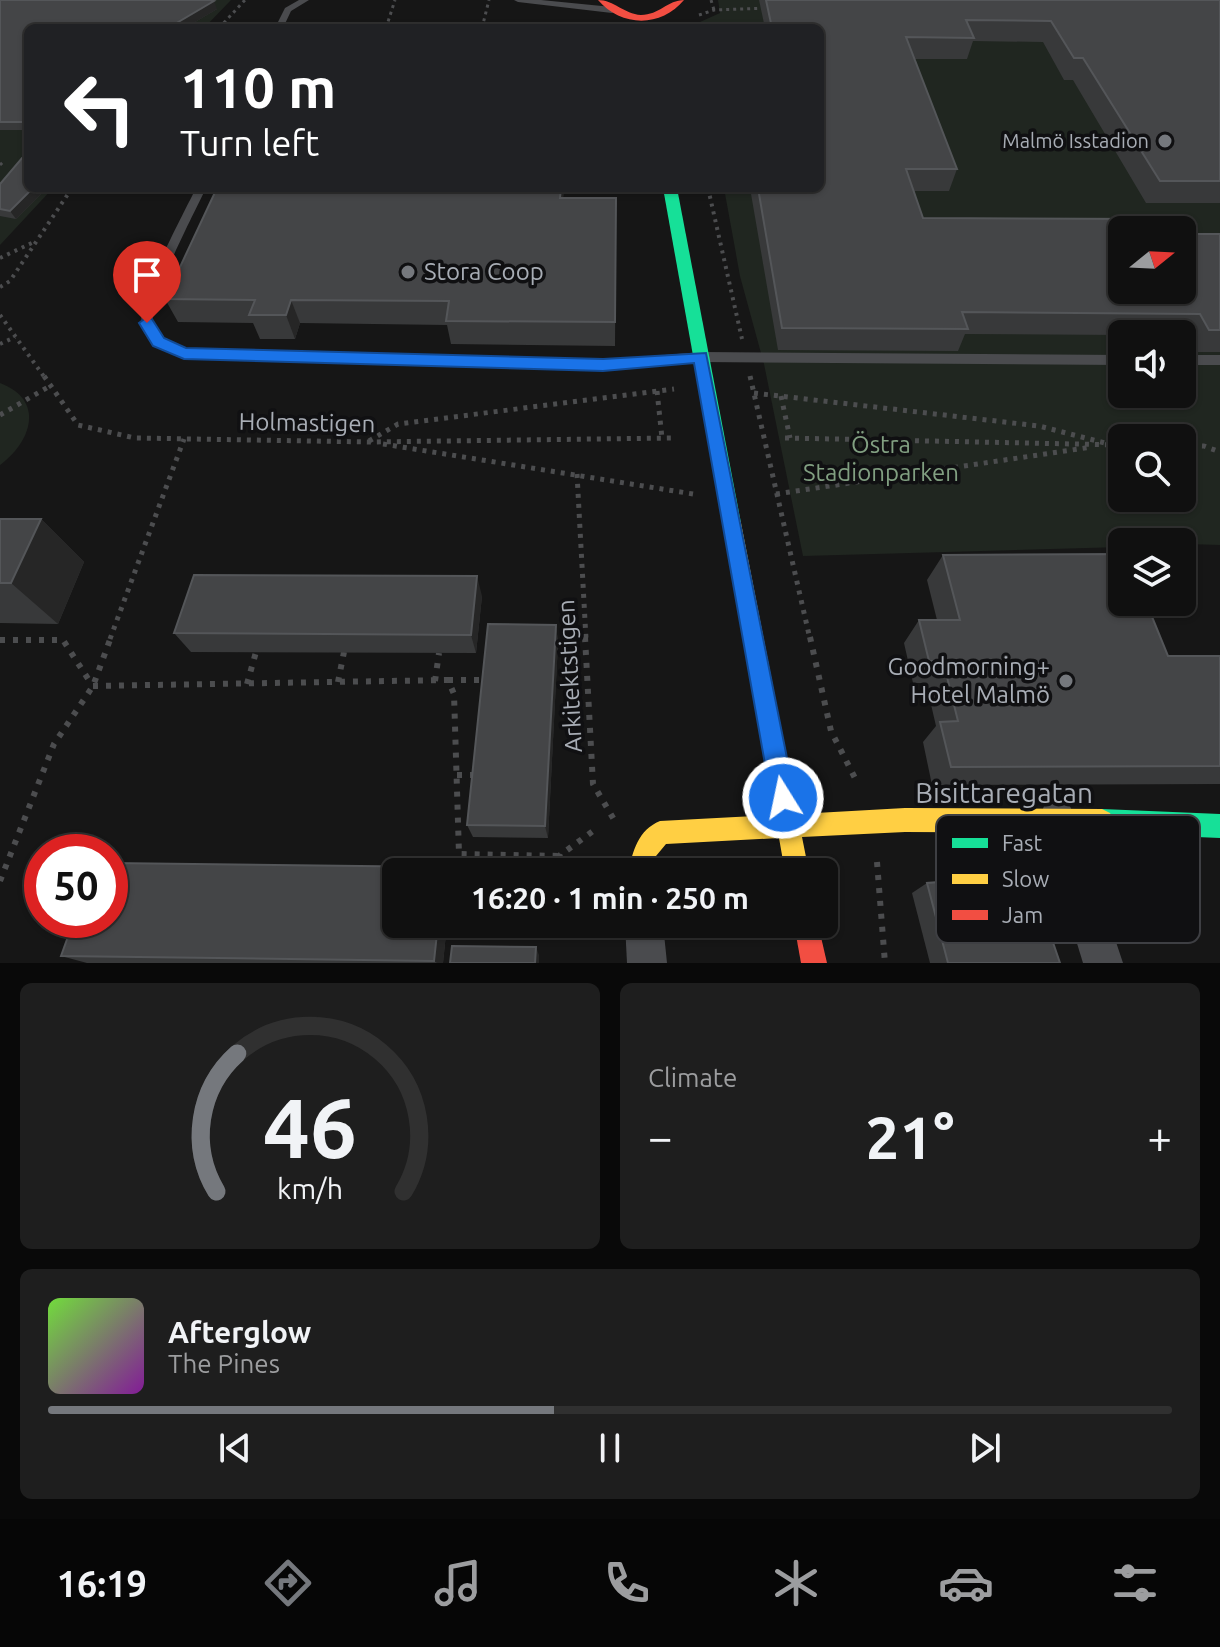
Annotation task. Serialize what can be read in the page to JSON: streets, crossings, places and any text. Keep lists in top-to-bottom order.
{
  "streets": {
    "main road": ["Bisittaregatan"],
    "path": ["Holmastigen", "Arkitektstigen"]
  },
  "parks": ["Östra Stadionparken"],
  "places": ["Malmö Isstadion", "Stora Coop", "Goodmorning+ Hotel Malmö"],
  "legend": ["Fast", "Slow", "Jam"],
  "north": "right",
  "page": {
    "turn": ["110 m", "Turn left"],
    "limit": "50",
    "trip": "16:20 · 1 min · 250 m",
    "tile": "Climate",
    "heat": ["−", "21°", "+"],
    "song": ["Afterglow", "The Pines"],
    "tabs": "16:19",
    "gauge": ["46", "km/h"]
  }
}
